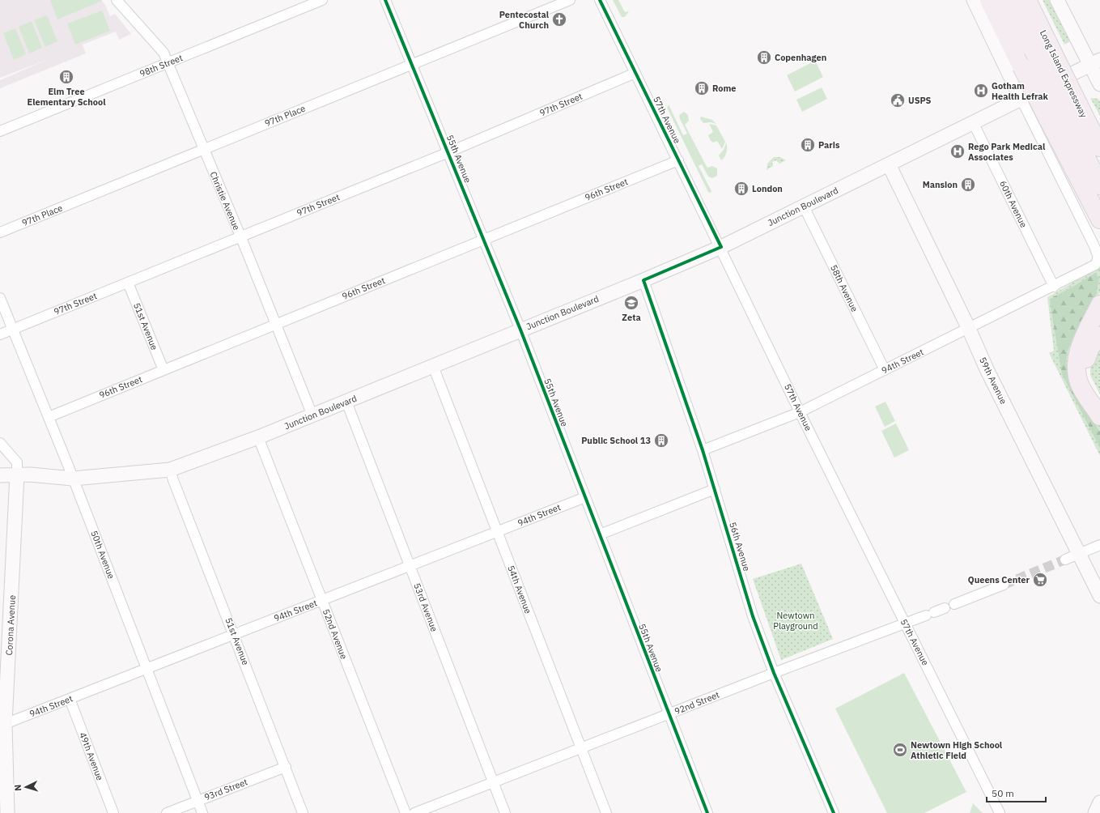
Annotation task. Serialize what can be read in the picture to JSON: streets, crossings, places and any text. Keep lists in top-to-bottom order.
{
  "streets": {
    "highway": ["Long Island Expressway"],
    "main road": ["Junction Boulevard", "59th Avenue", "Corona Avenue"],
    "street": [
      "98th Street",
      "97th Street",
      "97th Place",
      "57th Avenue",
      "55th Avenue",
      "96th Street",
      "Christie Avenue",
      "60th Avenue",
      "58th Avenue",
      "51st Avenue",
      "94th Street",
      "56th Avenue",
      "50th Avenue",
      "54th Avenue",
      "53rd Avenue",
      "52nd Avenue",
      "92nd Street",
      "49th Avenue",
      "93rd Street"
    ]
  },
  "crossings": [
    ["98th Street", "Christie Avenue"],
    ["97th Street", "57th Avenue"],
    ["97th Street", "55th Avenue"],
    ["97th Street", "Christie Avenue"],
    ["97th Street", "51st Avenue"],
    ["97th Street", "50th Avenue"],
    ["97th Place", "55th Avenue"],
    ["97th Place", "Christie Avenue"],
    ["57th Avenue", "96th Street"],
    ["57th Avenue", "Junction Boulevard"],
    ["57th Avenue", "94th Street"],
    ["57th Avenue", "92nd Street"],
    ["55th Avenue", "96th Street"],
    ["55th Avenue", "Junction Boulevard"],
    ["55th Avenue", "94th Street"],
    ["55th Avenue", "92nd Street"],
    ["96th Street", "Christie Avenue"],
    ["96th Street", "51st Avenue"],
    ["96th Street", "50th Avenue"],
    ["Christie Avenue", "Junction Boulevard"],
    ["60th Avenue", "Junction Boulevard"],
    ["60th Avenue", "94th Street"],
    ["Junction Boulevard", "58th Avenue"],
    ["Junction Boulevard", "51st Avenue"],
    ["Junction Boulevard", "94th Street"],
    ["Junction Boulevard", "59th Avenue"],
    ["Junction Boulevard", "56th Avenue"],
    ["Junction Boulevard", "50th Avenue"],
    ["Junction Boulevard", "54th Avenue"],
    ["Junction Boulevard", "53rd Avenue"],
    ["Junction Boulevard", "Corona Avenue"],
    ["Junction Boulevard", "52nd Avenue"],
    ["58th Avenue", "94th Street"],
    ["51st Avenue", "94th Street"],
    ["51st Avenue", "93rd Street"],
    ["94th Street", "59th Avenue"],
    ["94th Street", "56th Avenue"],
    ["94th Street", "50th Avenue"],
    ["94th Street", "54th Avenue"],
    ["94th Street", "53rd Avenue"],
    ["94th Street", "Corona Avenue"],
    ["94th Street", "52nd Avenue"],
    ["94th Street", "49th Avenue"],
    ["56th Avenue", "92nd Street"],
    ["50th Avenue", "93rd Street"],
    ["54th Avenue", "92nd Street"],
    ["53rd Avenue", "92nd Street"]
  ],
  "parks": ["Newtown Playground"],
  "places": {
    "church": ["Pentecostal Church"],
    "building": [
      "Copenhagen",
      "Elm Tree Elementary School",
      "Rome",
      "Paris",
      "Mansion",
      "London",
      "Public School 13"
    ],
    "hospital": ["Gotham Health Lefrak", "Rego Park Medical Associates"],
    "public building": ["USPS"],
    "school or university": ["Zeta"],
    "supermarket": ["Queens Center"],
    "sports": ["Newtown High School Athletic Field"]
  },
  "scale_bar": "50 m",
  "north": "left"
}
